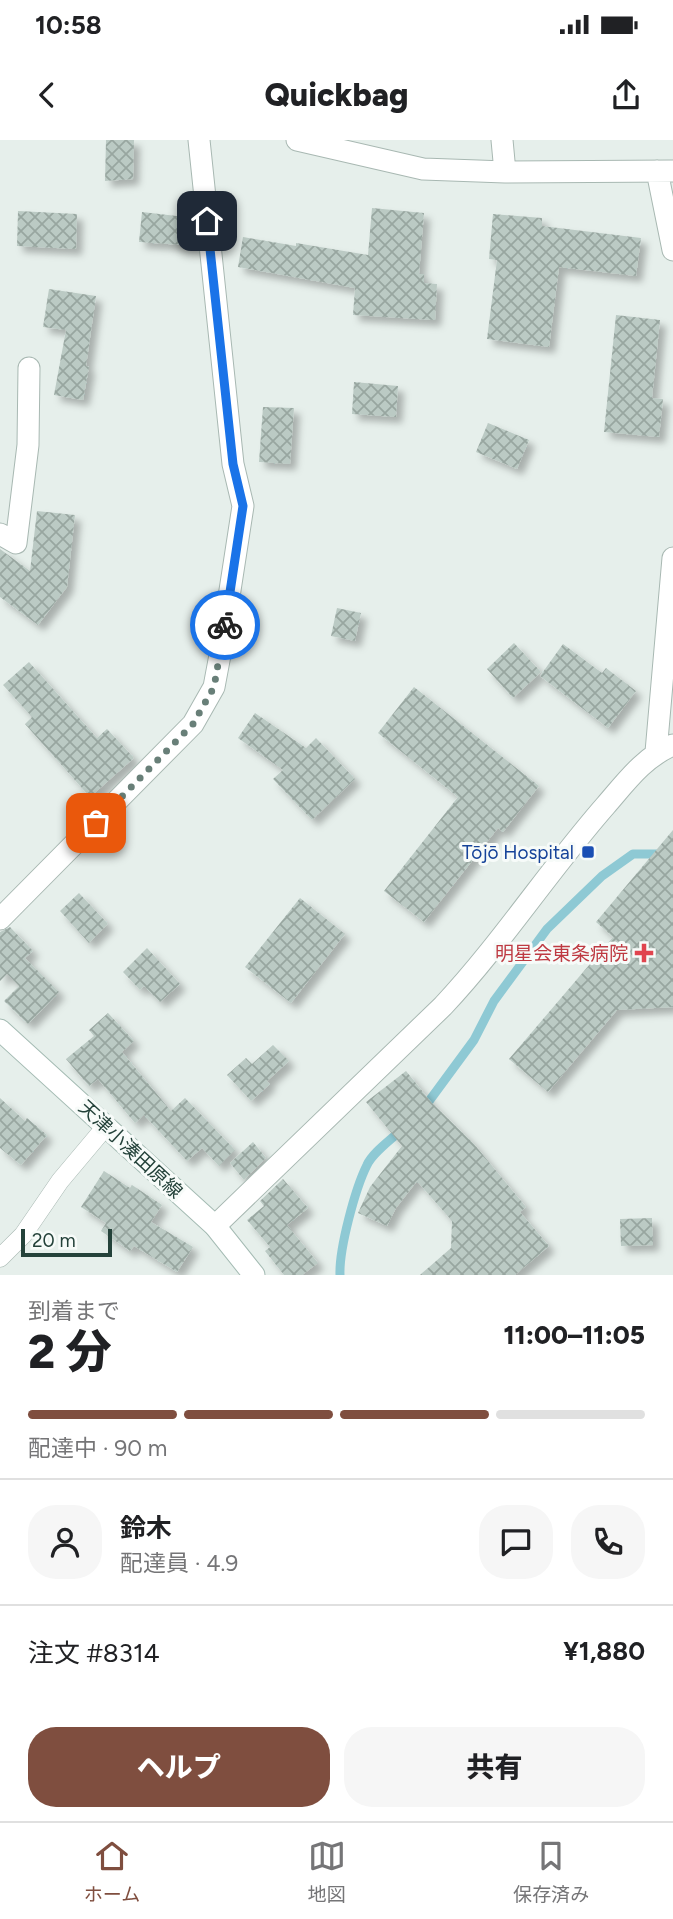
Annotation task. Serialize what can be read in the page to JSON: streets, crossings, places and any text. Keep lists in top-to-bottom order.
{
  "streets": {
    "street": ["天津小湊田原線"]
  },
  "places": {
    "transit": ["Tōjō Hospital"],
    "health": ["明星会東条病院"]
  },
  "scale_bar": "20 m",
  "page": {
    "status": "10:58",
    "header": "Quickbag",
    "scale": "20 m",
    "heading": ["2 分", "到着まで", "11:00–11:05"],
    "panel": [
      "鈴木",
      "配達員 · 4.9",
      "注文 #8314",
      "¥1,880"
    ],
    "bar": "配達中 · 90 m",
    "buttons": ["ヘルプ", "共有"],
    "tabs": ["ホーム", "地図", "保存済み"]
  }
}
